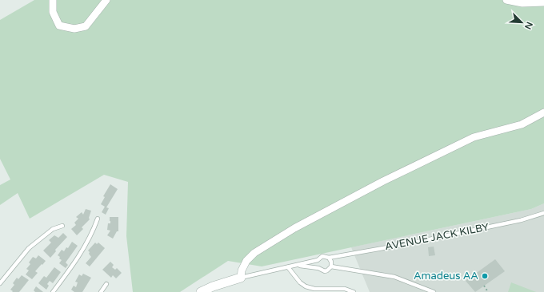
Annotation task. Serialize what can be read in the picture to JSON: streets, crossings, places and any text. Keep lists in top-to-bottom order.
{
  "streets": {
    "lane": ["AVENUE JACK KILBY"]
  },
  "places": ["Amadeus AA"],
  "north": "bottom right"
}
